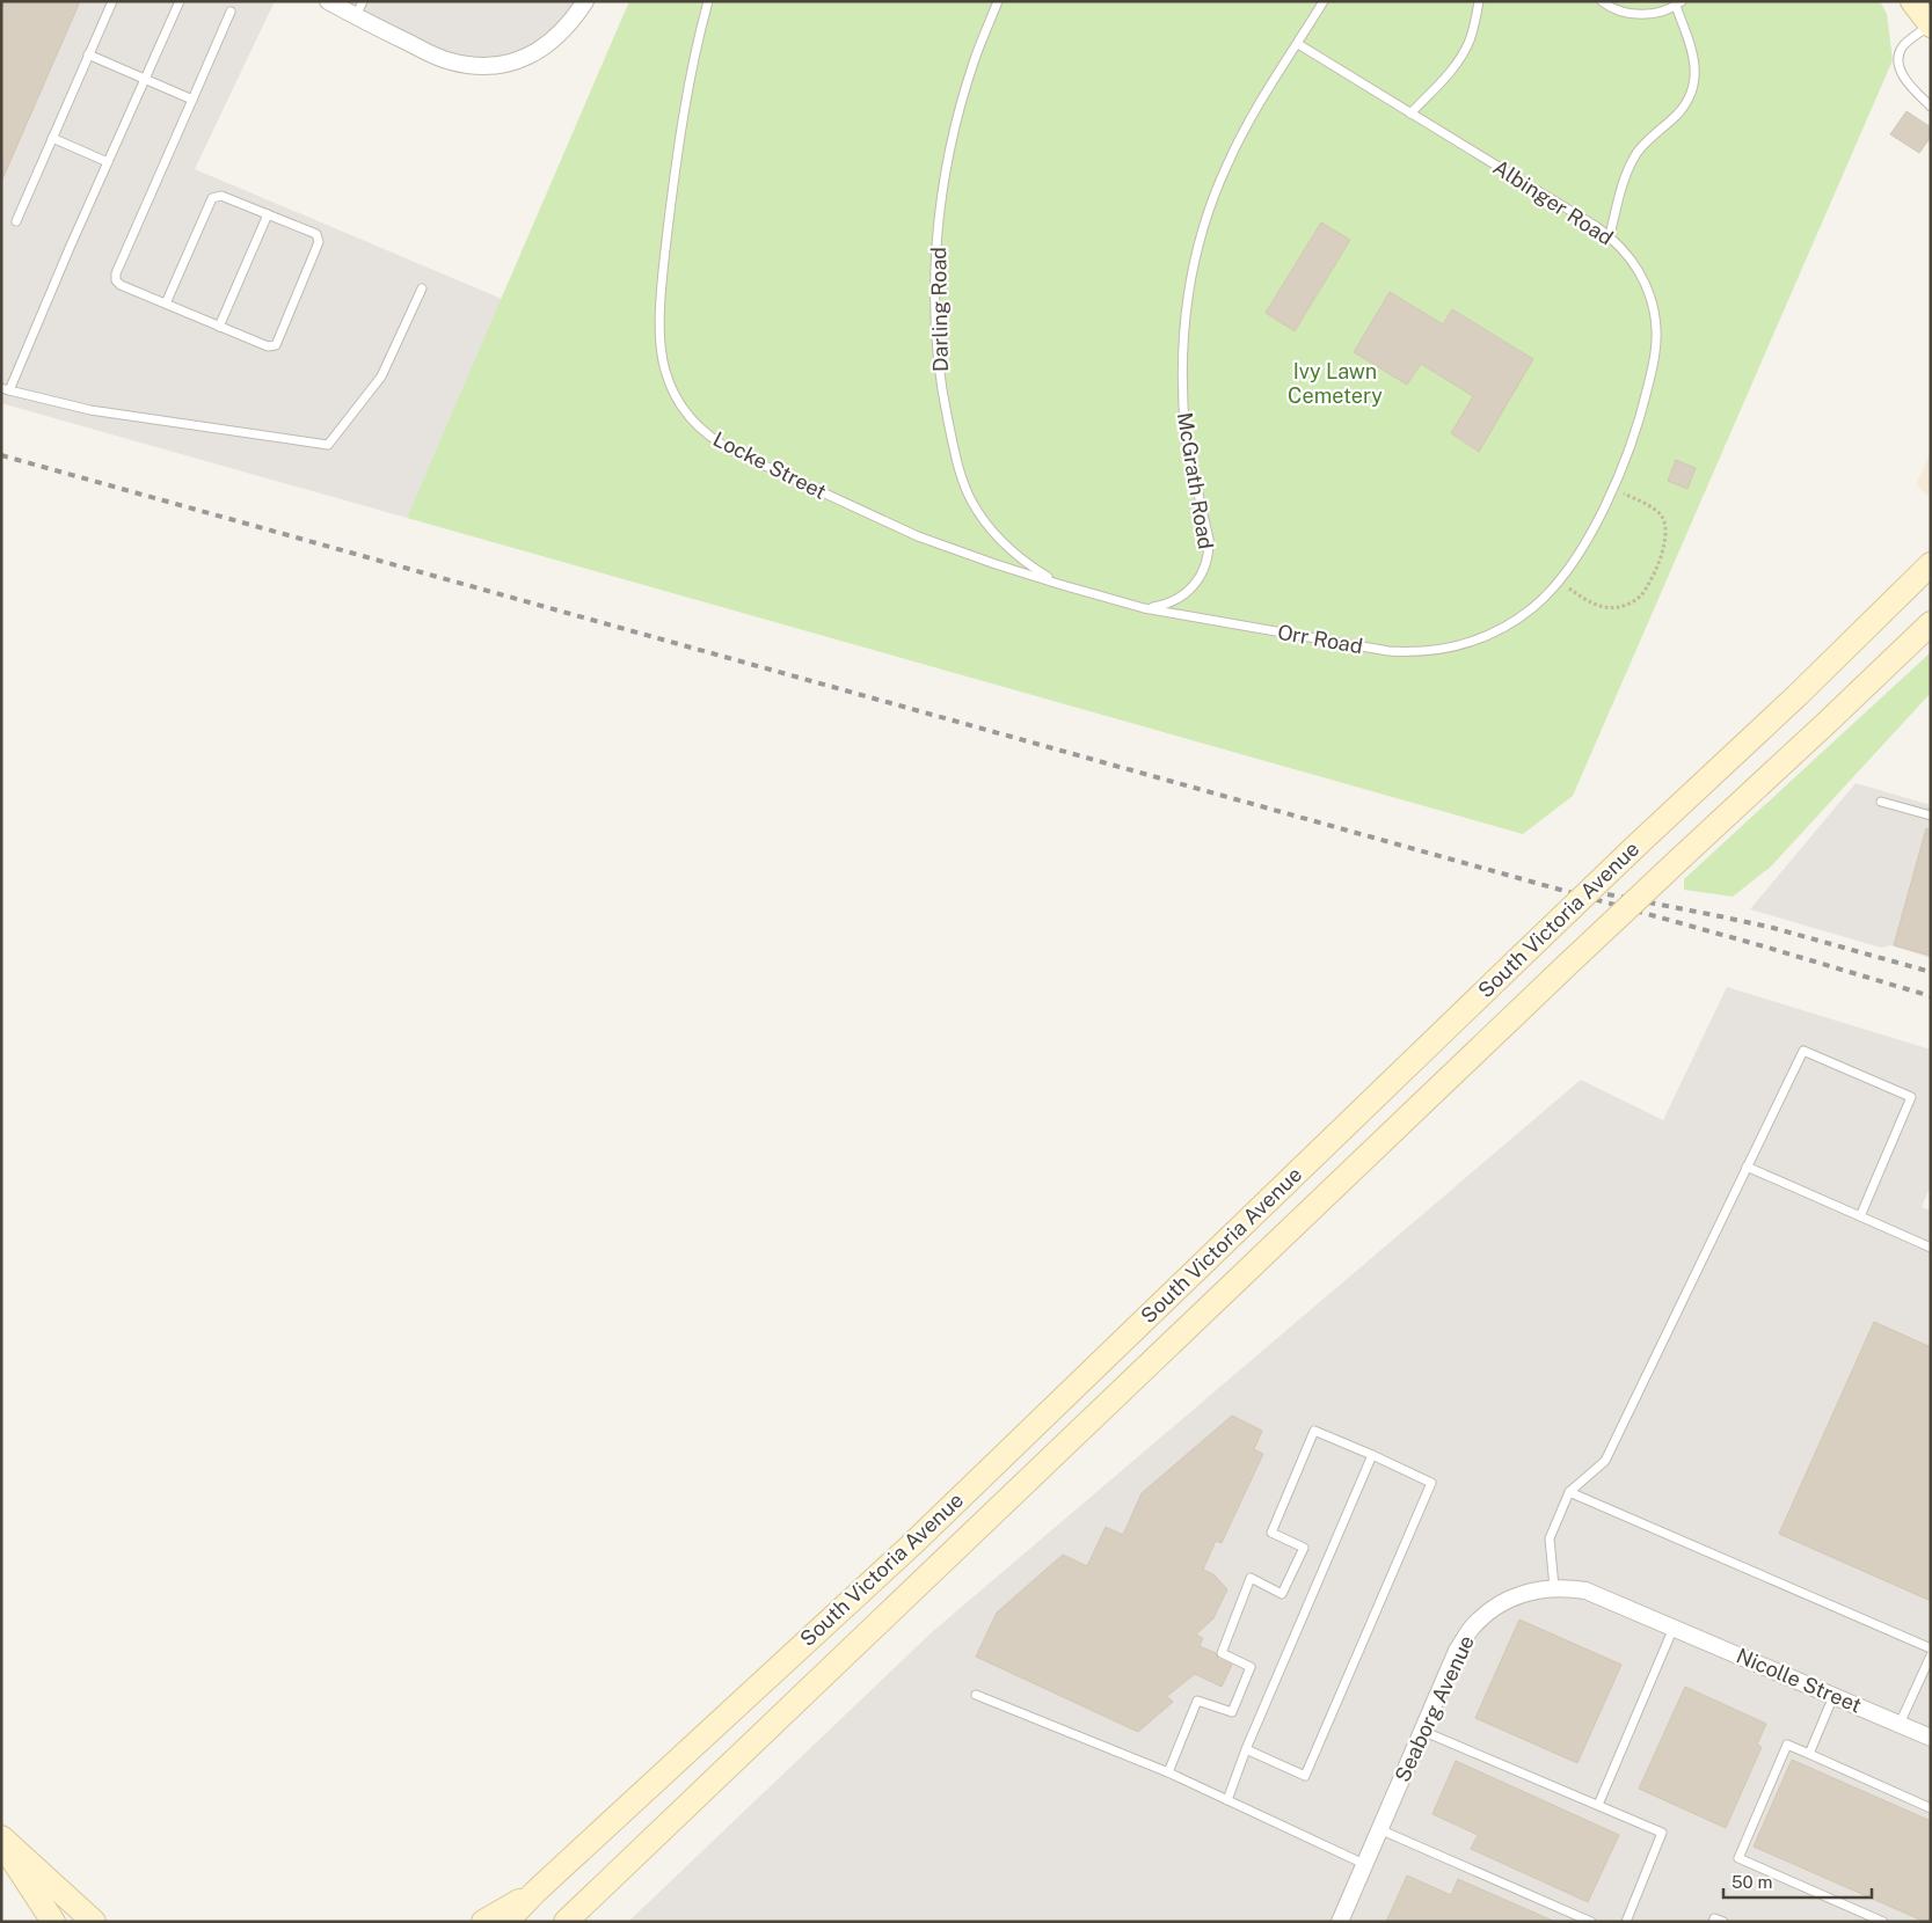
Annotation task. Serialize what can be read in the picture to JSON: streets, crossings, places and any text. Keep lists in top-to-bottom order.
{
  "streets": {
    "main road": ["South Victoria Avenue"],
    "street": ["Nicolle Street", "Seaborg Avenue"],
    "lane": [
      "Albinger Road",
      "Darling Road",
      "Locke Street",
      "McGrath Road",
      "Orr Road"
    ]
  },
  "crossings": [
    ["Albinger Road", "McGrath Road"],
    ["Albinger Road", "Orr Road"],
    ["Darling Road", "Locke Street"],
    ["Darling Road", "Orr Road"],
    ["Locke Street", "Orr Road"],
    ["McGrath Road", "Orr Road"],
    ["Nicolle Street", "Seaborg Avenue"]
  ],
  "parks": ["Ivy Lawn Cemetery"],
  "scale_bar": "50 m"
}
